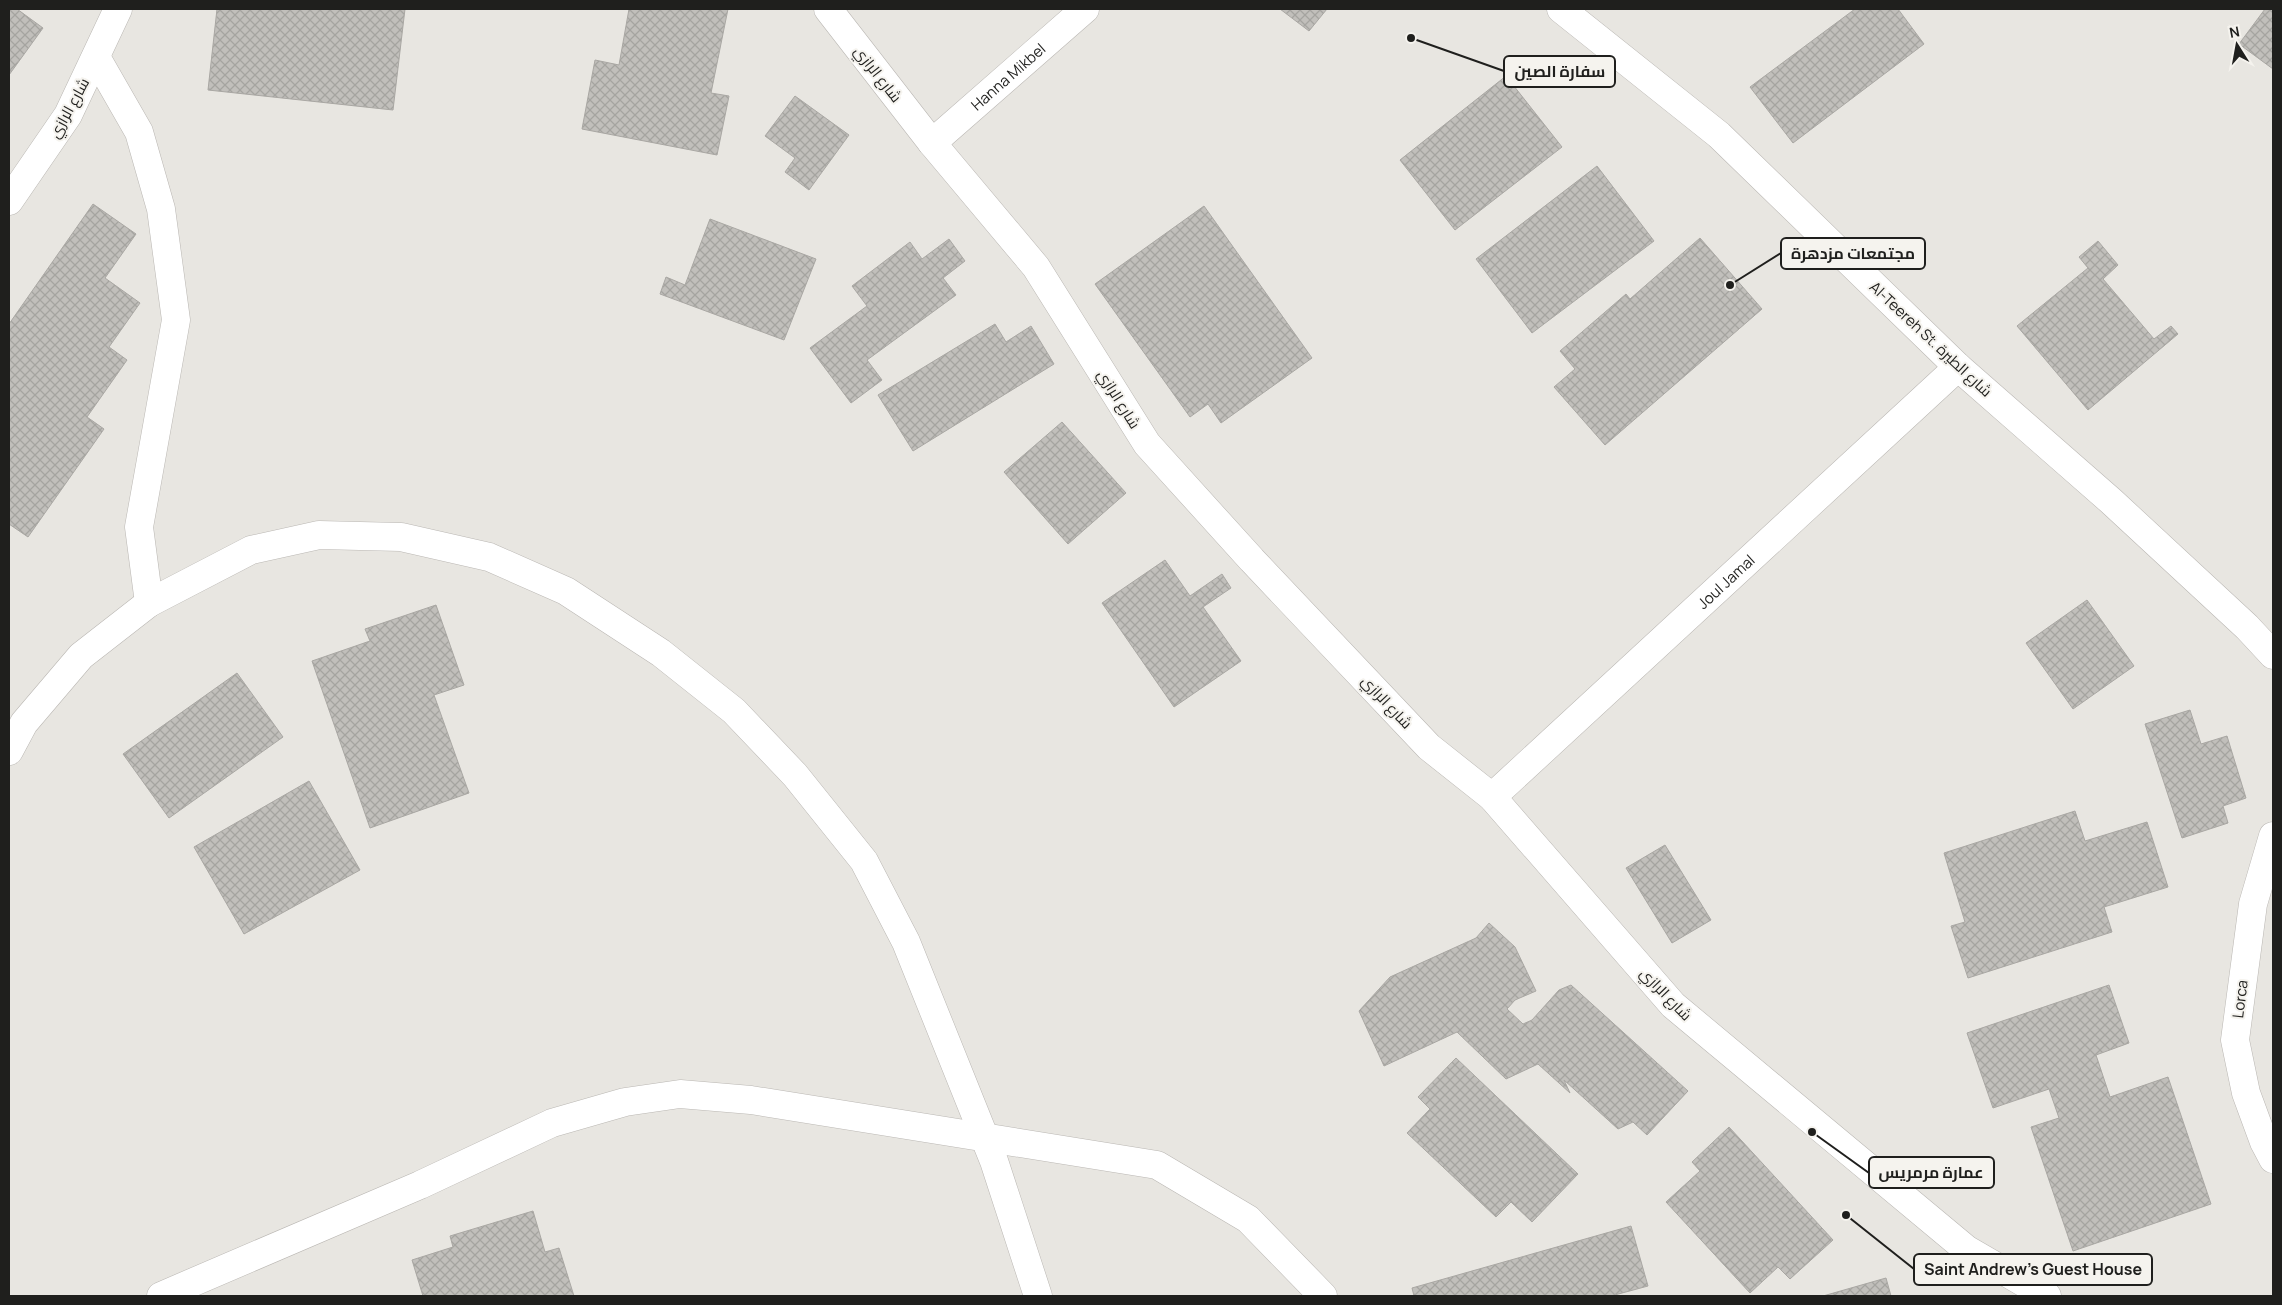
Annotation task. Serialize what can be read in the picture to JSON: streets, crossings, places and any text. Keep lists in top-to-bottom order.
{
  "streets": {
    "street": [
      "شارع الرازي",
      "Hanna Mikbel",
      "Al-Teereh St. شارع الطيرة",
      "Joul Jamal",
      "Lorca"
    ]
  },
  "crossings": [
    ["شارع الرازي", "Hanna Mikbel"],
    ["شارع الرازي", "Joul Jamal"],
    ["Al-Teereh St. شارع الطيرة", "Joul Jamal"]
  ],
  "places": [
    "سفارة الصين",
    "مجتمعات مزدهرة",
    "عمارة مرمريس",
    "Saint Andrew's Guest House"
  ],
  "north": "top"
}
